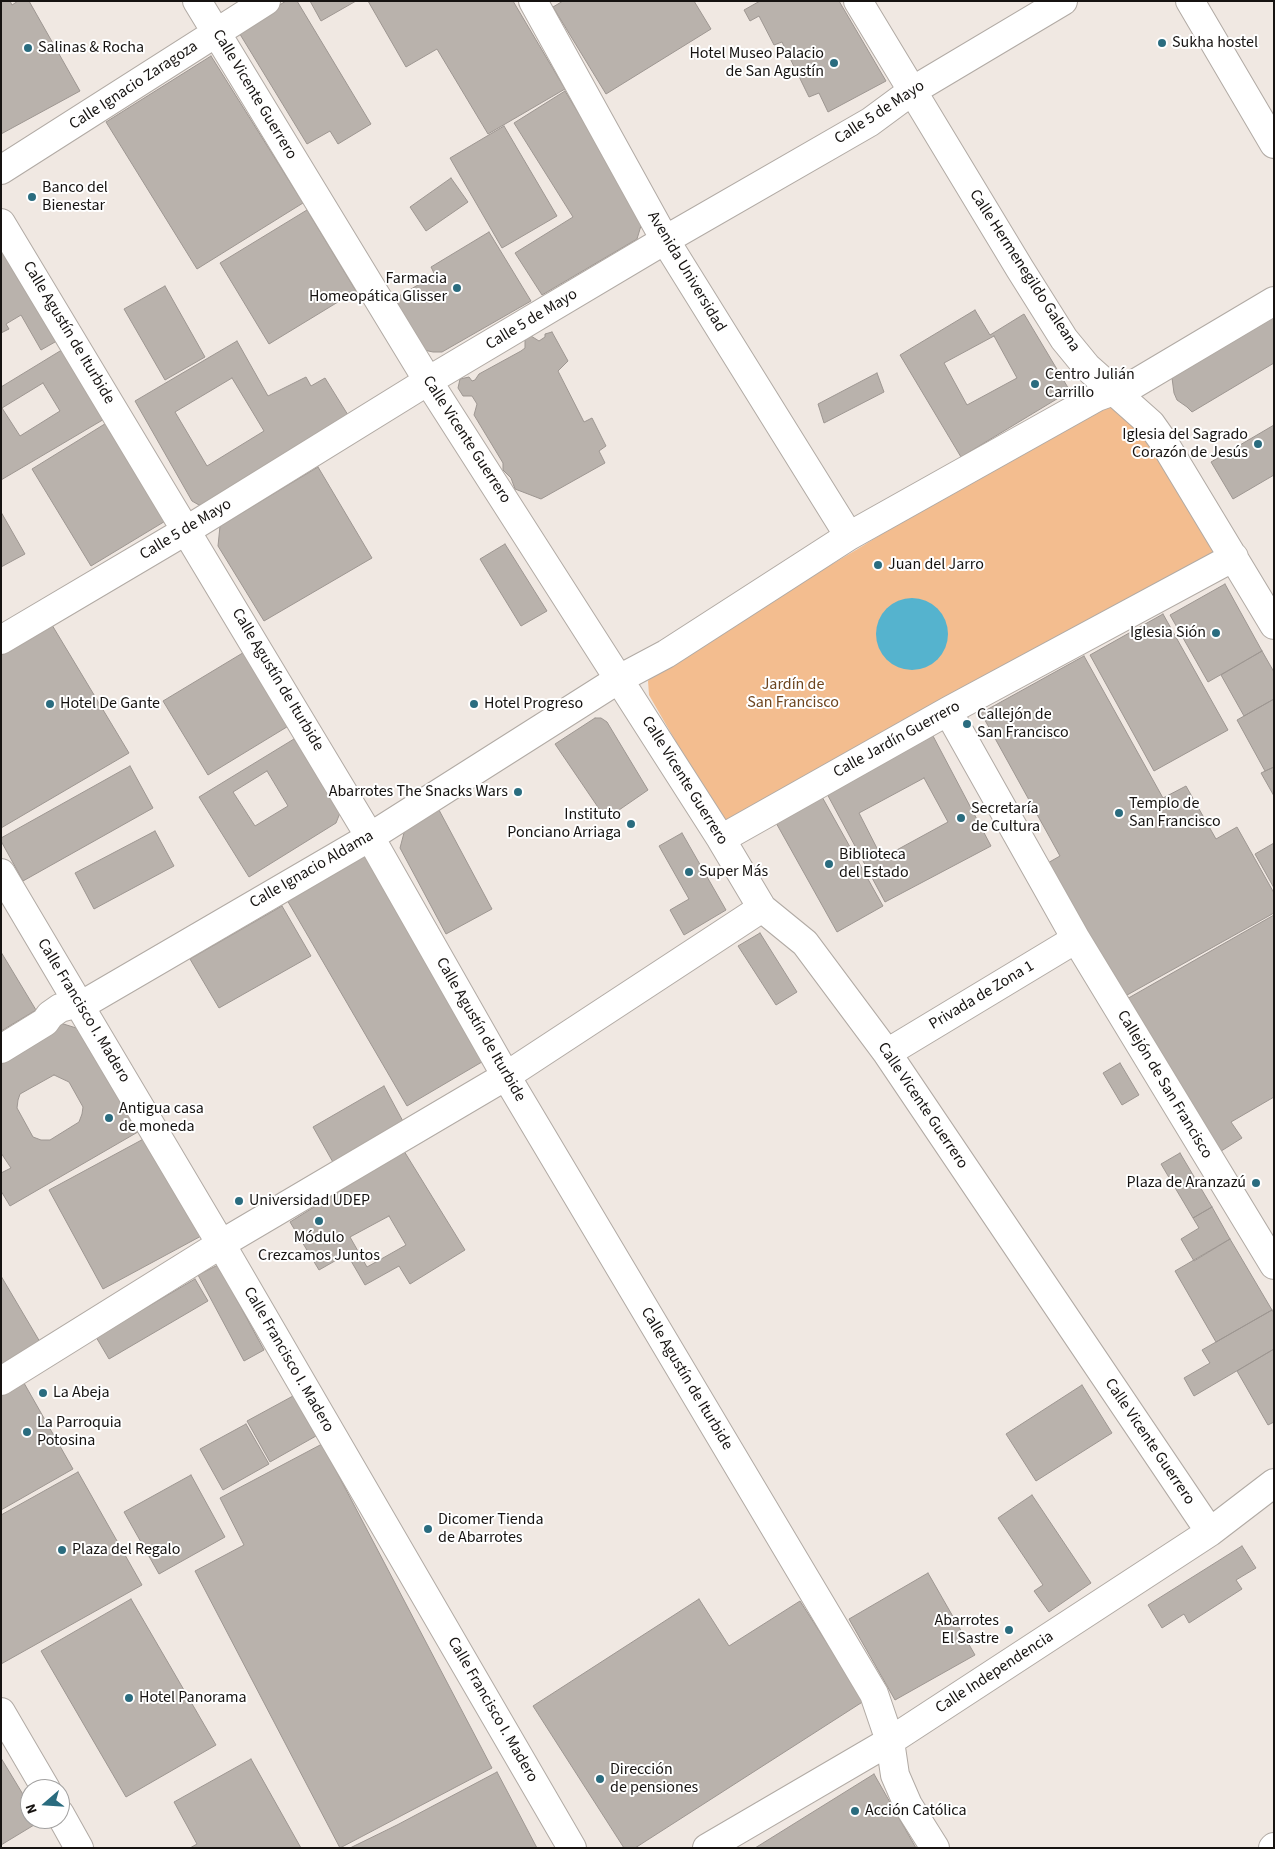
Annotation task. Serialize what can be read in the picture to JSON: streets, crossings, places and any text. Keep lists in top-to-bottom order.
{
  "streets": {
    "street": [
      "Calle Ignacio Zaragoza",
      "Calle Vicente Guerrero",
      "Calle 5 de Mayo",
      "Calle Hermenegildo Galeana",
      "Avenida Universidad",
      "Calle Agustín de Iturbide",
      "Calle Jardín Guerrero",
      "Calle Ignacio Aldama",
      "Privada de Zona 1",
      "Calle Francisco I. Madero",
      "Callejón de San Francisco",
      "Calle Independencia"
    ]
  },
  "crossings": [
    ["Calle Ignacio Zaragoza", "Calle Vicente Guerrero"],
    ["Calle Vicente Guerrero", "Calle 5 de Mayo"],
    ["Calle Vicente Guerrero", "Calle Jardín Guerrero"],
    ["Calle Vicente Guerrero", "Calle Ignacio Aldama"],
    ["Calle Vicente Guerrero", "Privada de Zona 1"],
    ["Calle Vicente Guerrero", "Calle Independencia"],
    ["Calle 5 de Mayo", "Calle Hermenegildo Galeana"],
    ["Calle 5 de Mayo", "Avenida Universidad"],
    ["Calle 5 de Mayo", "Calle Agustín de Iturbide"],
    ["Calle Hermenegildo Galeana", "Calle Jardín Guerrero"],
    ["Calle Agustín de Iturbide", "Calle Ignacio Aldama"],
    ["Calle Agustín de Iturbide", "Calle Independencia"],
    ["Calle Ignacio Aldama", "Calle Francisco I. Madero"],
    ["Privada de Zona 1", "Callejón de San Francisco"]
  ],
  "parks": ["Jardín de San Francisco"],
  "places": [
    "Sukha hostel",
    "Salinas & Rocha",
    "Hotel Museo Palacio de San Agustín",
    "Banco del Bienestar",
    "Farmacia Homeopática Glisser",
    "Centro Julián Carrillo",
    "Iglesia del Sagrado Corazón de Jesús",
    "Juan del Jarro",
    "Iglesia Sión",
    "Hotel De Gante",
    "Hotel Progreso",
    "Callejón de San Francisco",
    "Abarrotes The Snacks Wars",
    "Templo de San Francisco",
    "Secretaría de Cultura",
    "Instituto Ponciano Arriaga",
    "Biblioteca del Estado",
    "Super Más",
    "Antigua casa de moneda",
    "Plaza de Aranzazú",
    "Universidad UDEP",
    "Módulo Crezcamos Juntos",
    "La Abeja",
    "La Parroquia Potosina",
    "Dicomer Tienda de Abarrotes",
    "Plaza del Regalo",
    "Abarrotes El Sastre",
    "Hotel Panorama",
    "Dirección de pensiones",
    "Acción Católica"
  ],
  "north": "left"
}
